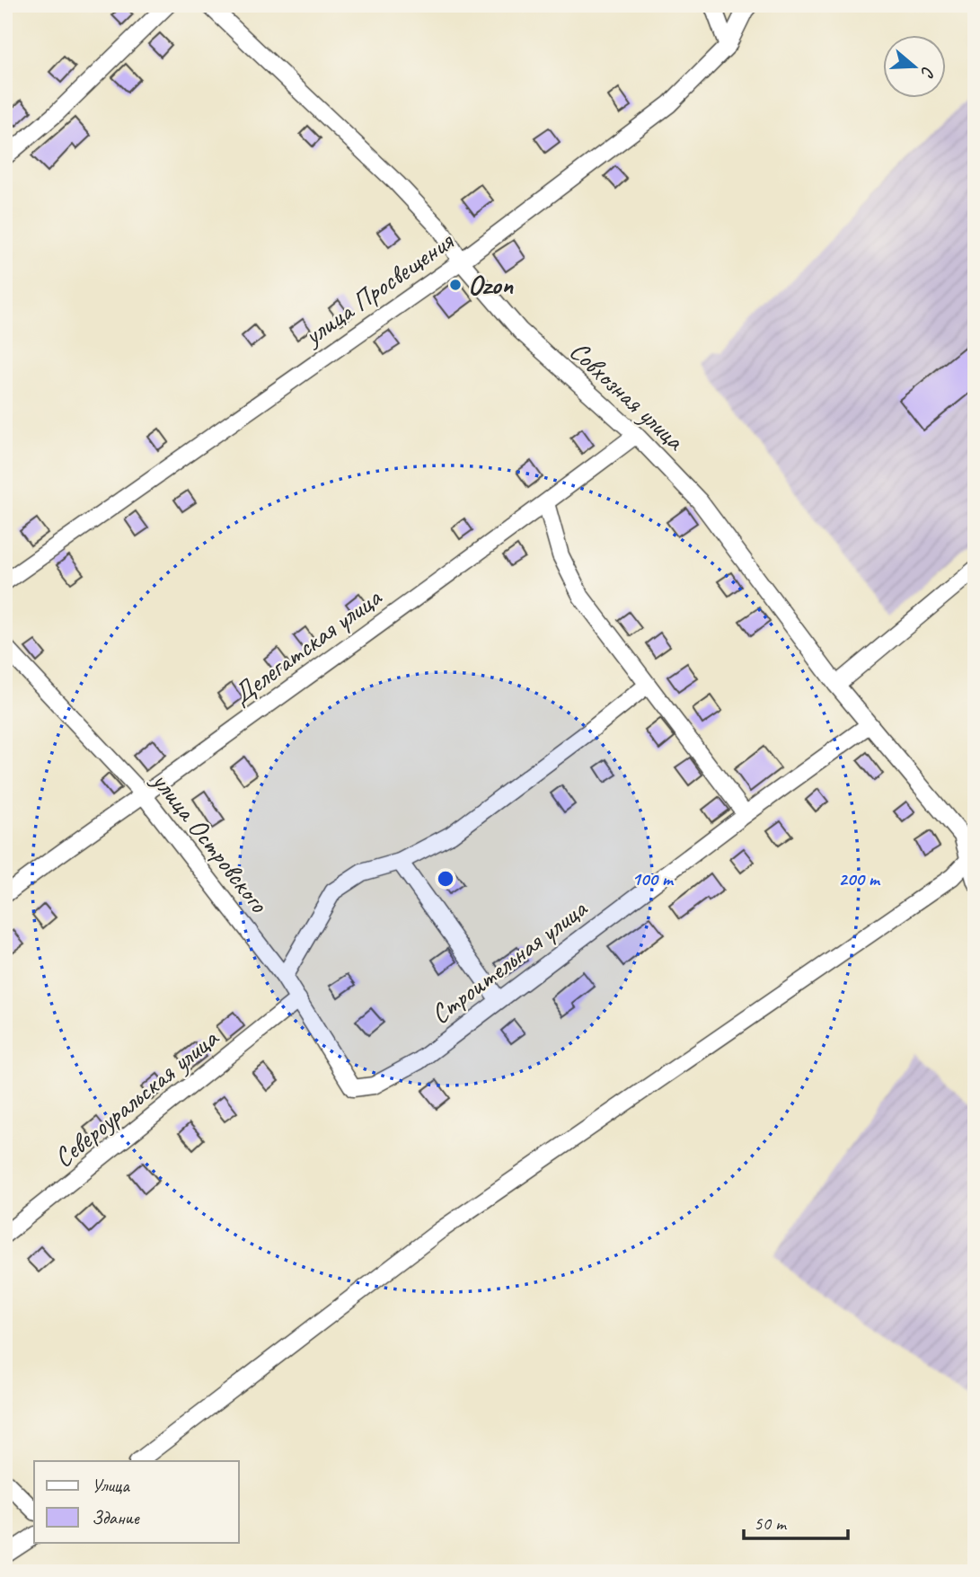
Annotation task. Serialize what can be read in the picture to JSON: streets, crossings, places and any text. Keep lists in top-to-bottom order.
{
  "streets": {
    "street": [
      "улица Просвещения",
      "Совхозная улица",
      "Делегатская улица",
      "улица Островского",
      "Строительная улица",
      "Североуральская улица"
    ]
  },
  "crossings": [
    ["улица Просвещения", "Совхозная улица"],
    ["Совхозная улица", "Делегатская улица"],
    ["Совхозная улица", "Строительная улица"],
    ["Делегатская улица", "улица Островского"],
    ["улица Островского", "Строительная улица"],
    ["улица Островского", "Североуральская улица"]
  ],
  "places": ["Ozon"],
  "legend": ["Улица", "Здание"],
  "scale_bar": "50 m",
  "north": "right",
  "rings": ["100 m", "200 m"]
}
